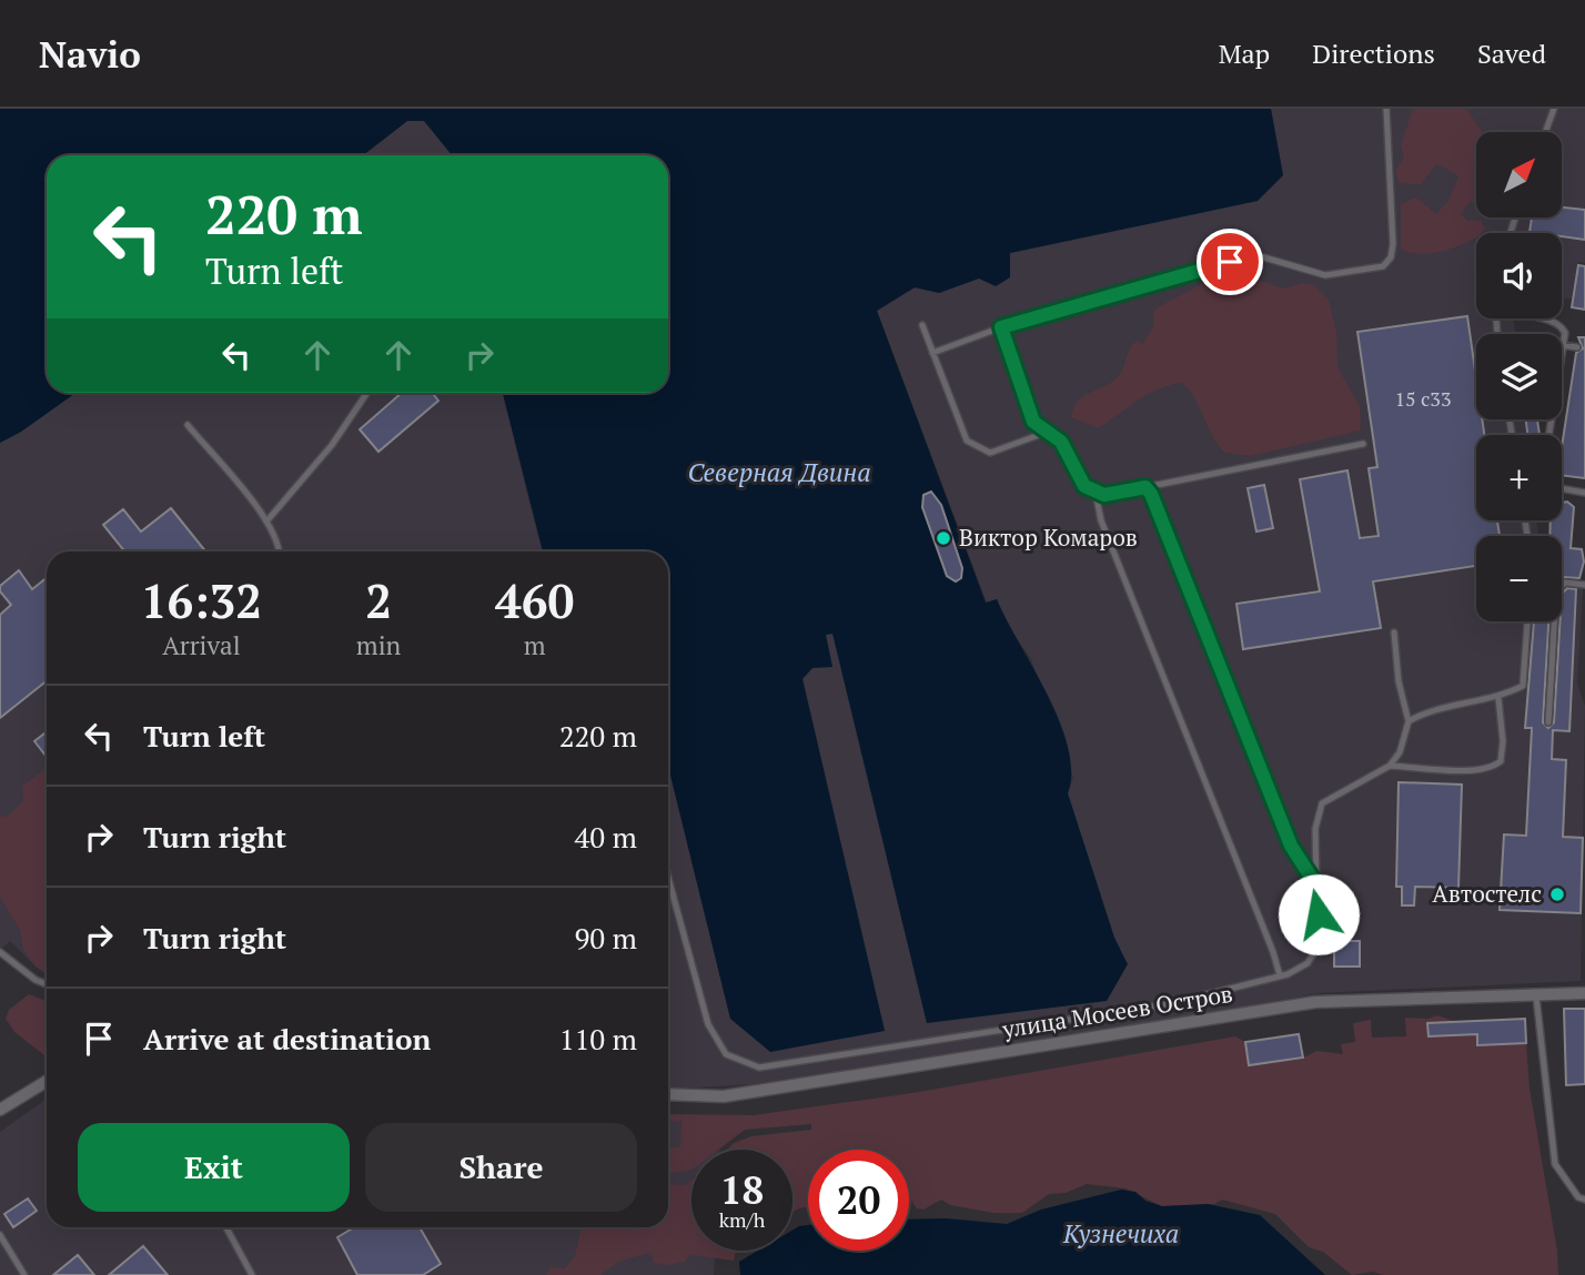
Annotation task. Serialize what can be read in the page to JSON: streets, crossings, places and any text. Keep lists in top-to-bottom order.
{
  "streets": {
    "street": ["улица Мосеев Остров"]
  },
  "water": ["Северная Двина", "Кузнечиха"],
  "places": ["Виктор Комаров", "Автостелс"],
  "house_numbers": ["15 с33"],
  "north": "top right",
  "page": {
    "header": "Navio",
    "nav": ["Map", "Directions", "Saved"],
    "map_buttons": ["+", "−"],
    "turn": ["220 m", "Turn left"],
    "eta": [
      "16:32",
      "Arrival",
      "2",
      "min",
      "460",
      "m"
    ],
    "list": [
      {
        "name": "Turn left",
        "value": "220 m"
      },
      {
        "name": "Turn right",
        "value": "40 m"
      },
      {
        "name": "Turn right",
        "value": "90 m"
      },
      {
        "name": "Arrive at destination",
        "value": "110 m"
      }
    ],
    "buttons": ["Exit", "Share"],
    "speed": "18 km/h",
    "limit": "20"
  }
}
